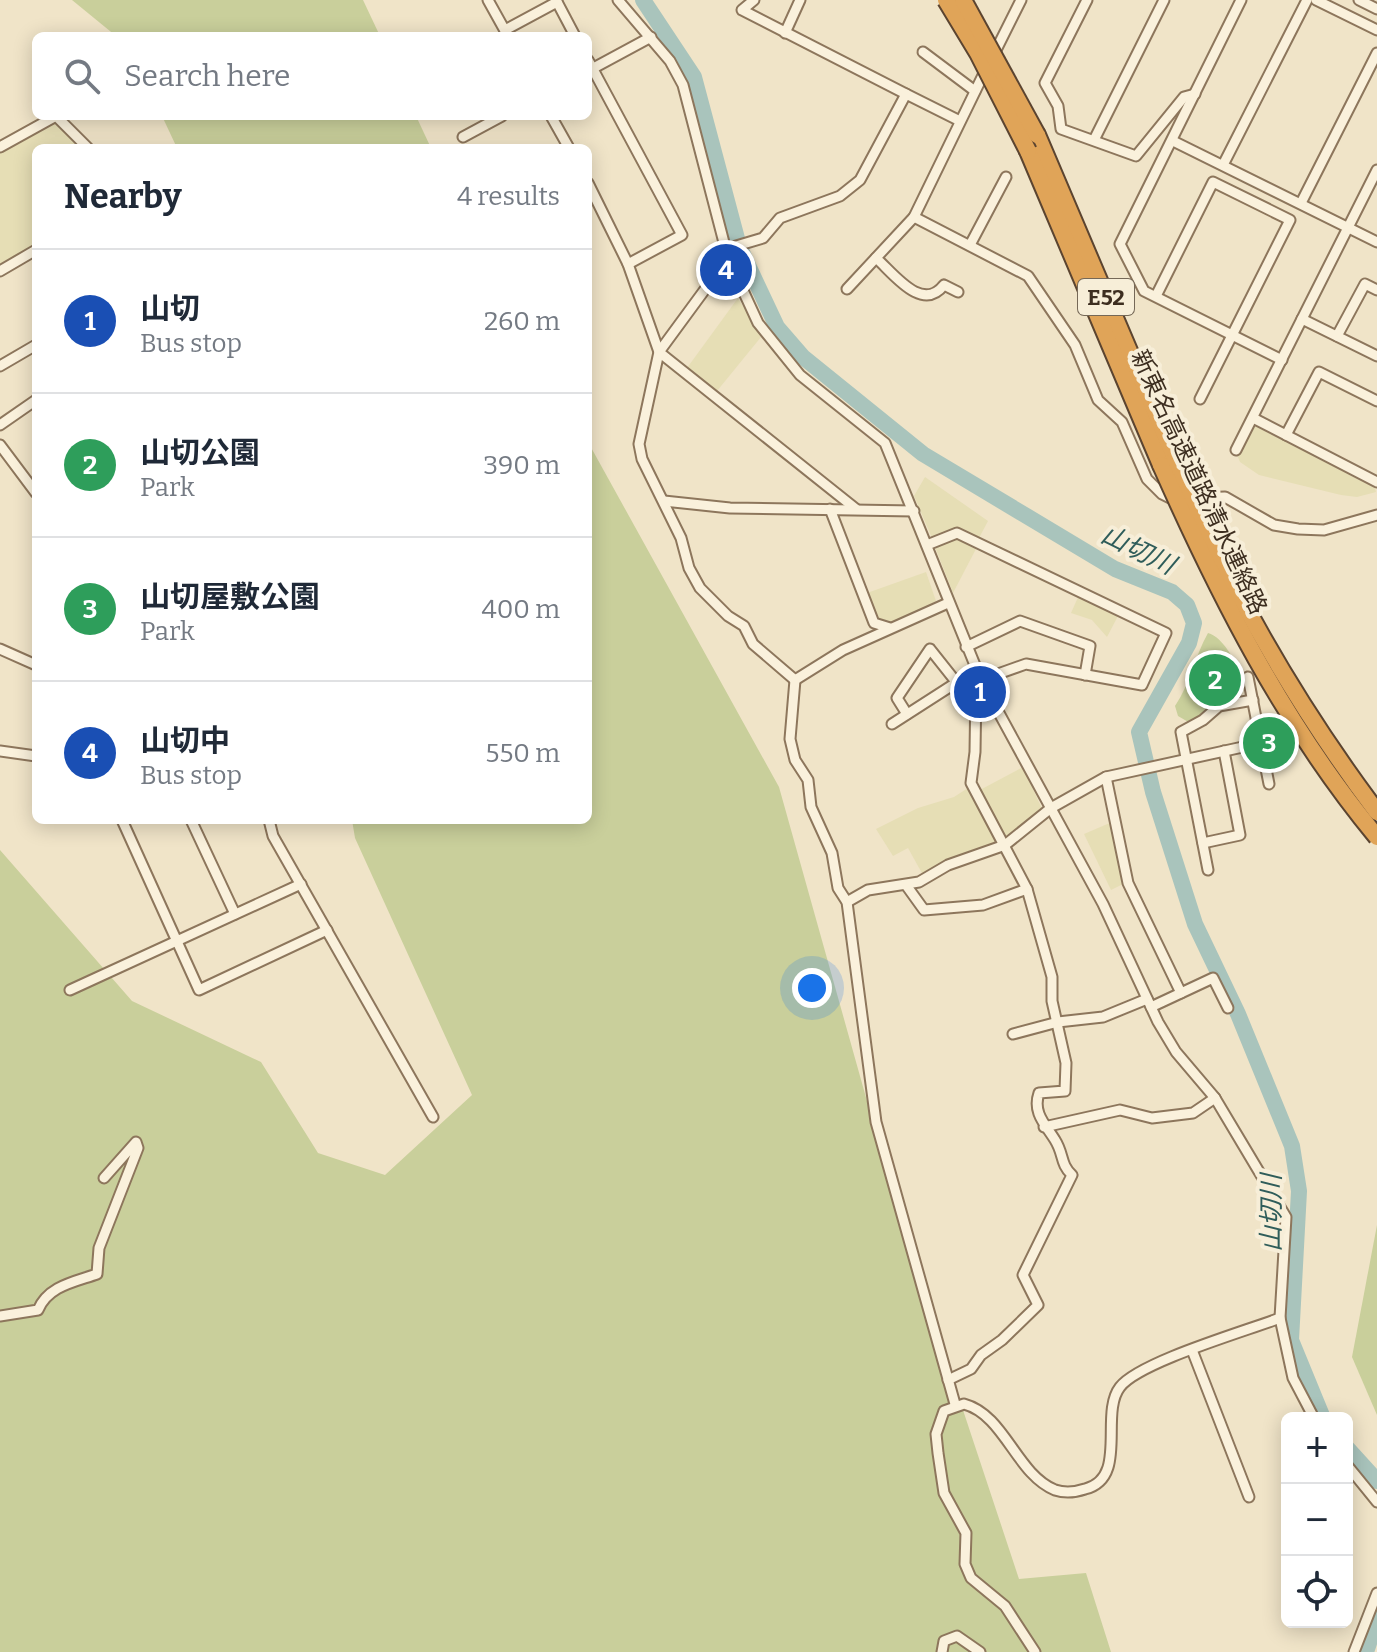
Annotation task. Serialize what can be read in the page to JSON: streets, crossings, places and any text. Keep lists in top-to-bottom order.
{
  "streets": {
    "highway": ["E52", "新東名高速道路清水連絡路"]
  },
  "water": ["山切川"],
  "page": {
    "search": "Search here",
    "heading": ["Nearby", "4 results"],
    "pins": [
      "4",
      "2",
      "1",
      "3"
    ],
    "list": [
      {
        "mark": "1",
        "name": "山切",
        "note": "Bus stop",
        "value": "260 m"
      },
      {
        "mark": "2",
        "name": "山切公園",
        "note": "Park",
        "value": "390 m"
      },
      {
        "mark": "3",
        "name": "山切屋敷公園",
        "note": "Park",
        "value": "400 m"
      },
      {
        "mark": "4",
        "name": "山切中",
        "note": "Bus stop",
        "value": "550 m"
      }
    ],
    "map_buttons": ["+", "−"]
  }
}
